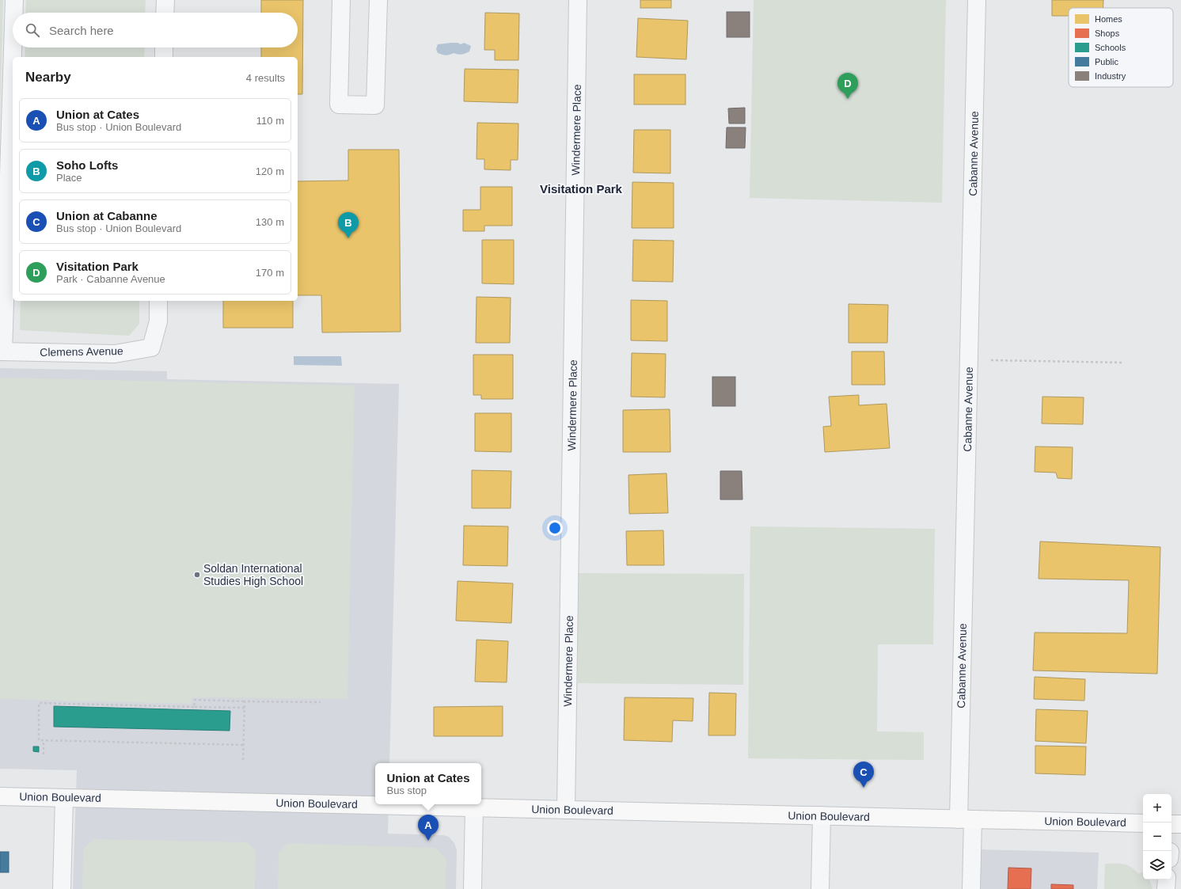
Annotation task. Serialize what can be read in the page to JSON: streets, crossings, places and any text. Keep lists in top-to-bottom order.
{
  "streets": {
    "main road": ["Union Boulevard"],
    "street": ["Windermere Place", "Cabanne Avenue", "Clemens Avenue"]
  },
  "crossings": [
    ["Windermere Place", "Union Boulevard"],
    ["Cabanne Avenue", "Union Boulevard"]
  ],
  "districts": ["Visitation Park"],
  "places": ["Soldan International Studies High School"],
  "legend": [
    "Homes",
    "Shops",
    "Schools",
    "Public",
    "Industry"
  ],
  "page": {
    "search": "Search here",
    "heading": ["Nearby", "4 results"],
    "pins": [
      "D",
      "B",
      "C",
      "A"
    ],
    "list": [
      {
        "mark": "A",
        "name": "Union at Cates",
        "note": "Bus stop · Union Boulevard",
        "value": "110 m"
      },
      {
        "mark": "B",
        "name": "Soho Lofts",
        "note": "Place",
        "value": "120 m"
      },
      {
        "mark": "C",
        "name": "Union at Cabanne",
        "note": "Bus stop · Union Boulevard",
        "value": "130 m"
      },
      {
        "mark": "D",
        "name": "Visitation Park",
        "note": "Park · Cabanne Avenue",
        "value": "170 m"
      }
    ],
    "popup": ["Union at Cates", "Bus stop"],
    "map_buttons": ["+", "−"]
  }
}
